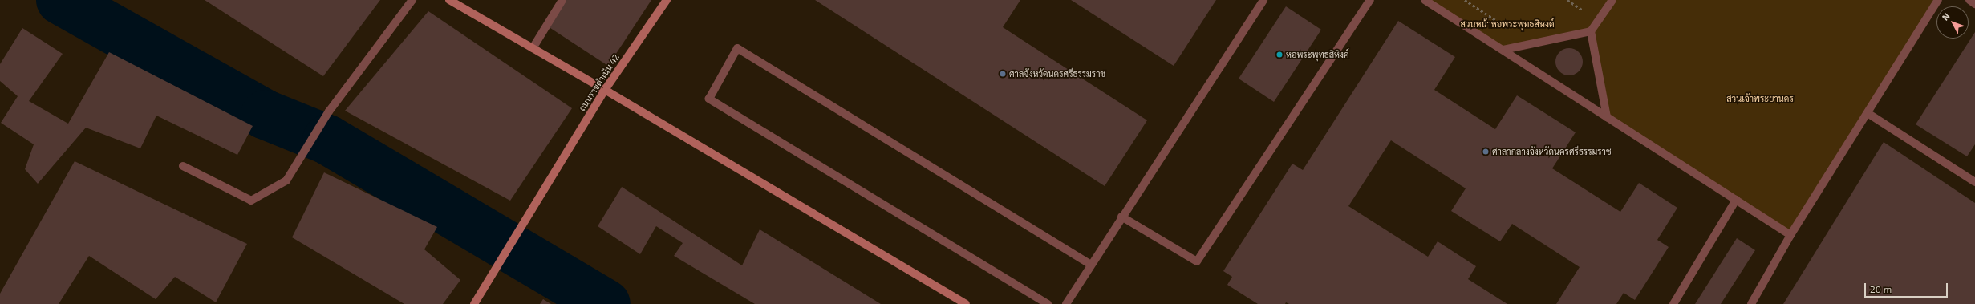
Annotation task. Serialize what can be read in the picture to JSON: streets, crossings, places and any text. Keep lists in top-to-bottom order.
{
  "streets": {
    "street": ["ถนนราขดำเนิน 42"]
  },
  "parks": ["สวนหน้าหอพระพุทธสิหงค์", "สวนเจ้าพระยานคร"],
  "places": ["หอพระพุทธสิหิงค์", "ศาลจังหวัดนครศรีธรรมราช", "ศาลากลางจังหวัดนครศรีธรรมราช"],
  "scale_bar": "20 m",
  "north": "top left"
}
